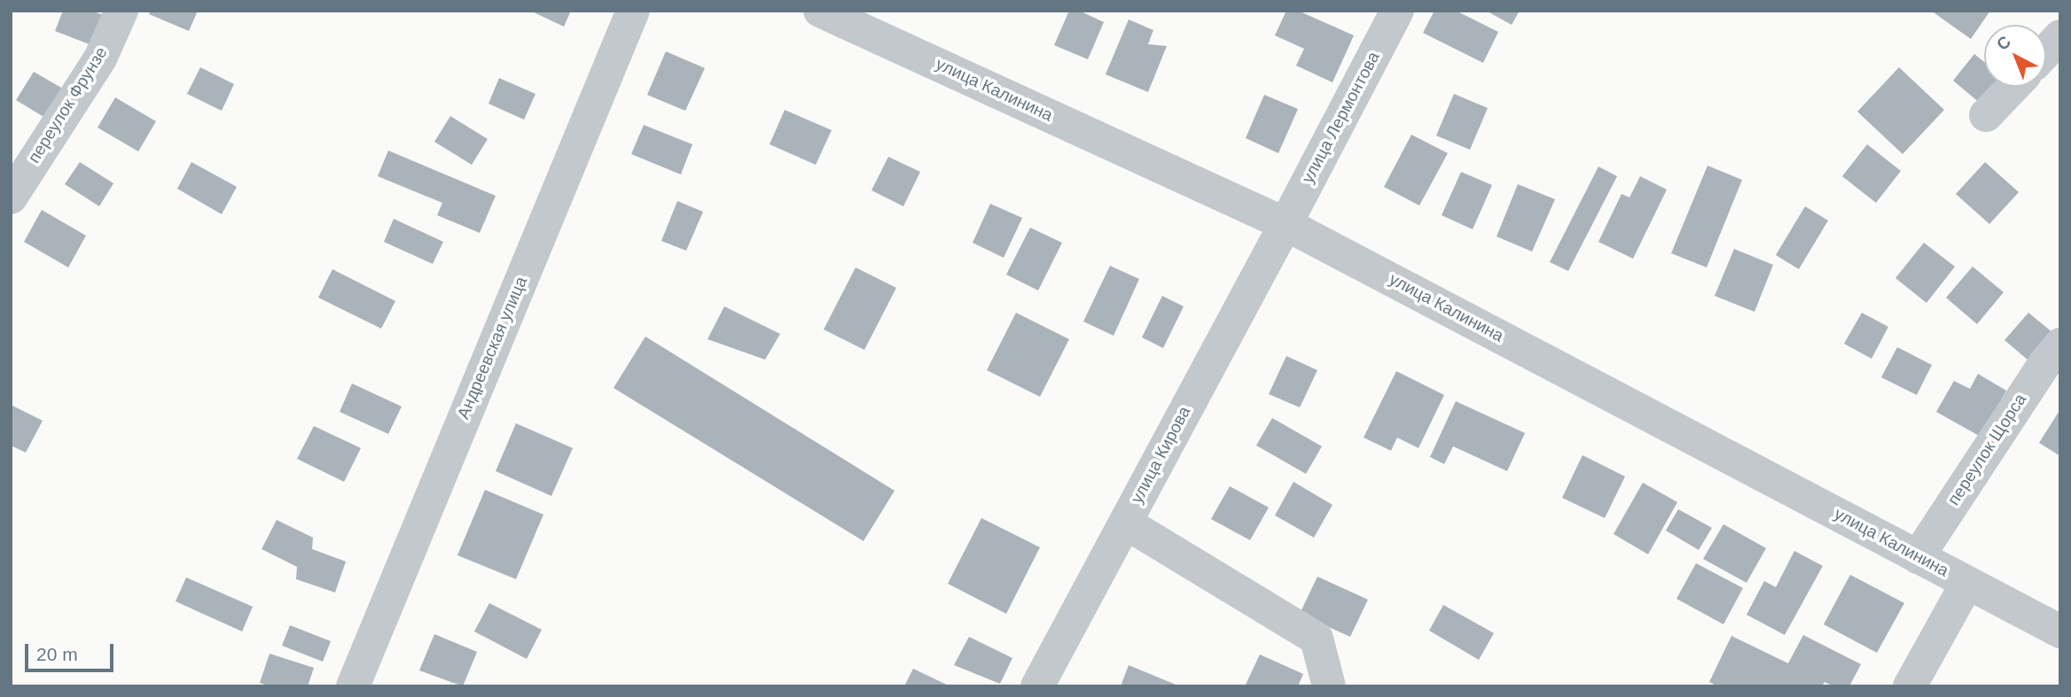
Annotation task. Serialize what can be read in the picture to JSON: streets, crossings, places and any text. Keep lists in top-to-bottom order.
{
  "streets": {
    "street": [
      "улица Калинина",
      "переулок Фрунзе",
      "улица Лермонтова",
      "Андреевская улица",
      "переулок Щорса",
      "улица Кирова"
    ]
  },
  "crossings": [
    ["улица Калинина", "улица Лермонтова"],
    ["улица Калинина", "переулок Щорса"],
    ["улица Калинина", "улица Кирова"],
    ["улица Лермонтова", "улица Кирова"]
  ],
  "scale_bar": "20 m",
  "north": "top left"
}
